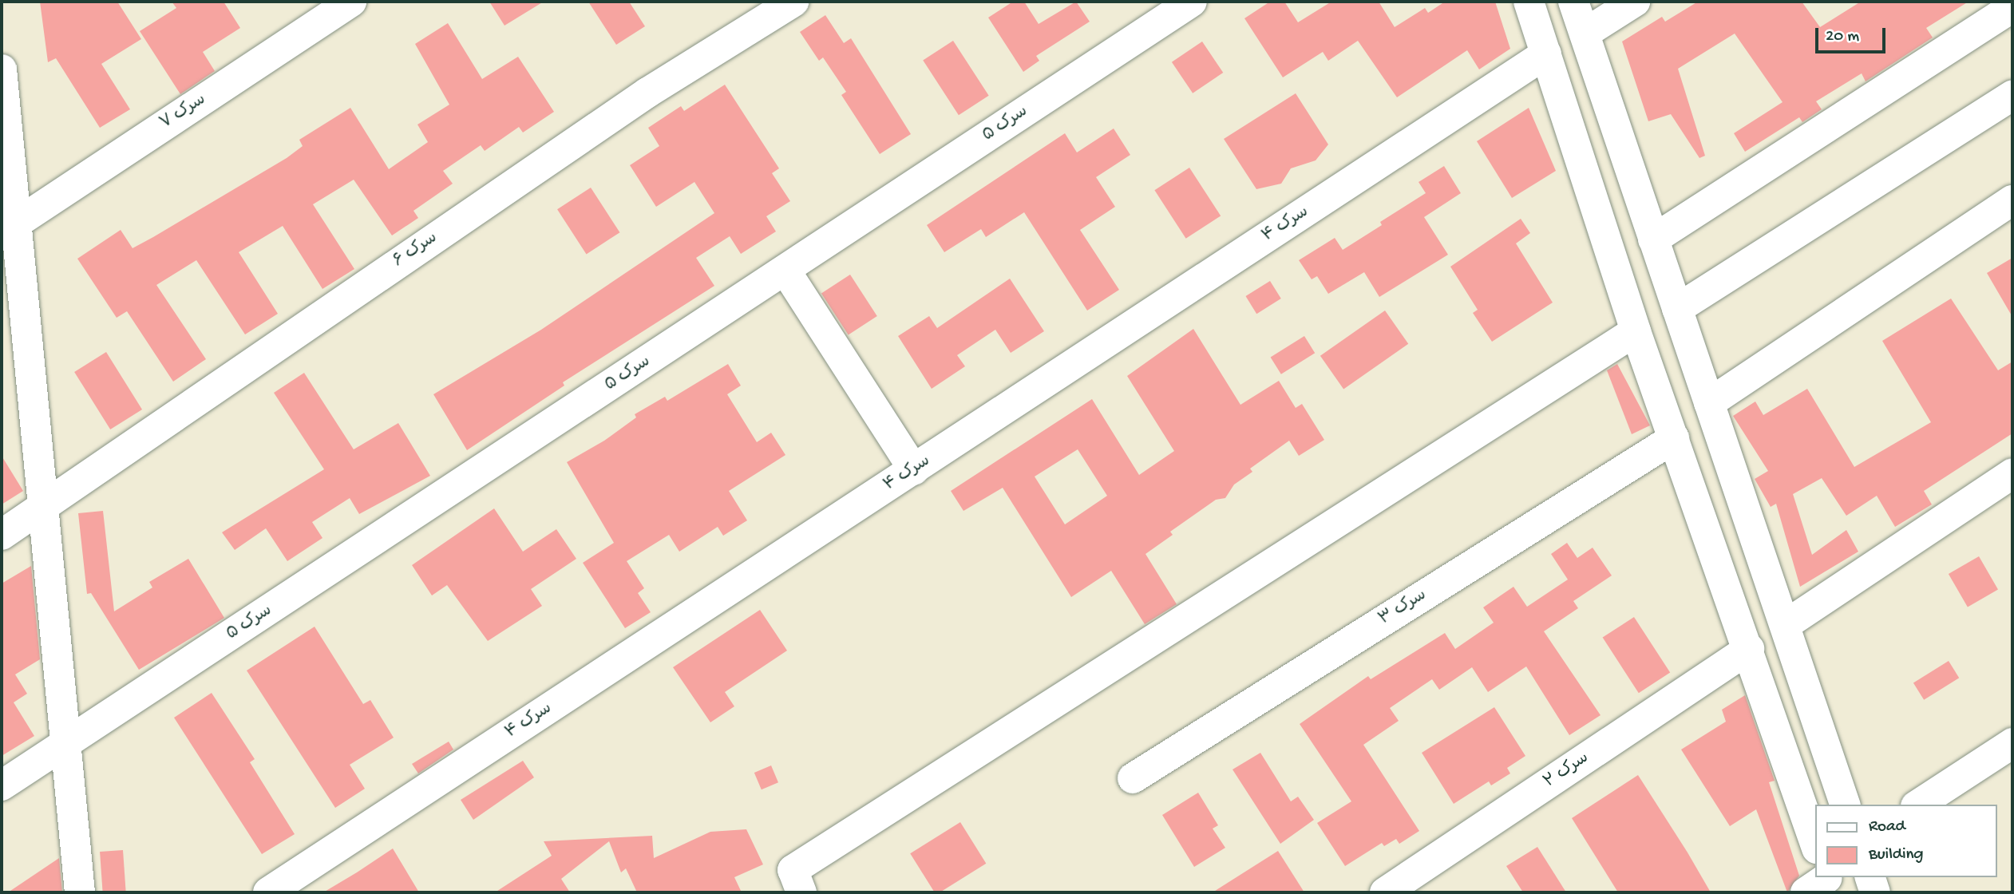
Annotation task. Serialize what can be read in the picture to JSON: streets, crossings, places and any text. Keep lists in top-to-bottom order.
{
  "streets": {
    "street": [
      "سرک ۷",
      "سرک ۵",
      "سرک ۴",
      "سرک ۶",
      "سرک ۳",
      "سرک ۲"
    ]
  },
  "legend": ["Road", "Building"],
  "scale_bar": "20 m"
}
